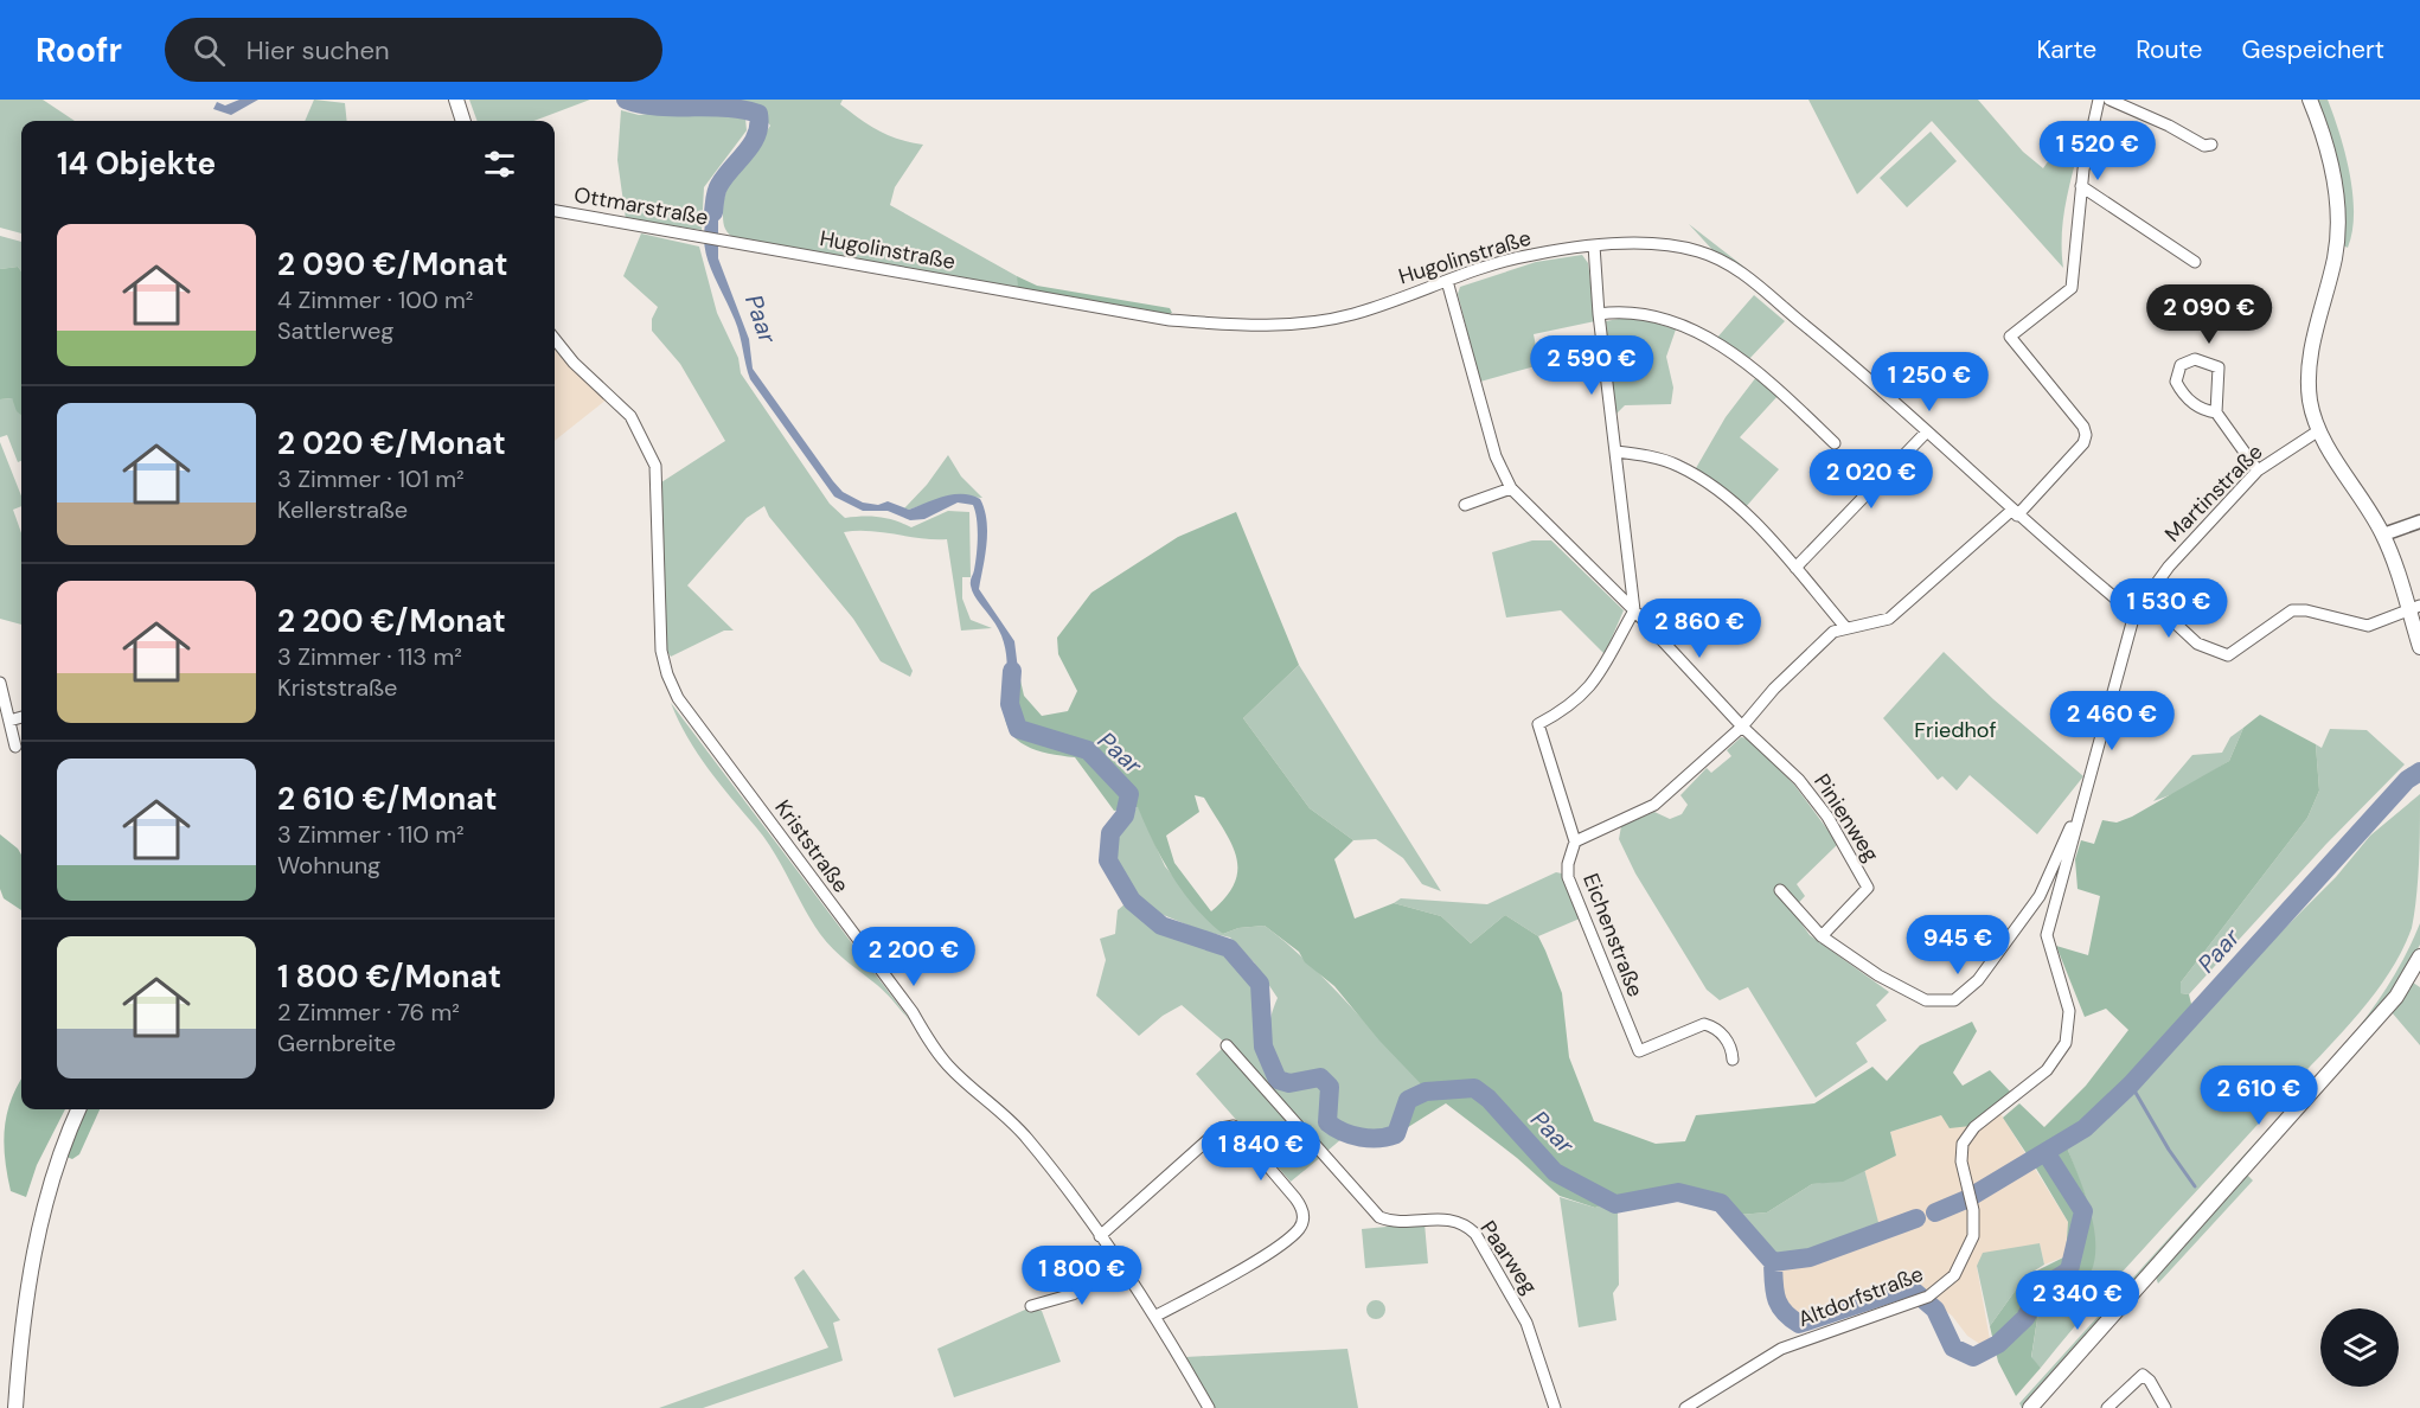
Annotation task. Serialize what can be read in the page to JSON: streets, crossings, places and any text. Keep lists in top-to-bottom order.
{
  "streets": {
    "street": [
      "Ottmarstraße",
      "Hugolinstraße",
      "Martinstraße",
      "Pinienweg",
      "Kriststraße",
      "Eichenstraße",
      "Paarweg",
      "Altdorfstraße"
    ]
  },
  "crossings": [
    ["Ottmarstraße", "Hugolinstraße"],
    ["Hugolinstraße", "Martinstraße"],
    ["Martinstraße", "Altdorfstraße"]
  ],
  "water": ["Paar"],
  "parks": ["Friedhof"],
  "page": {
    "header": "Roofr",
    "search": "Hier suchen",
    "nav": ["Karte", "Route", "Gespeichert"],
    "price": [
      "1 520 €",
      "2 090 €",
      "2 590 €",
      "1 250 €",
      "2 020 €",
      "1 530 €",
      "2 860 €",
      "2 460 €",
      "945 €",
      "2 200 €",
      "2 610 €",
      "1 840 €",
      "1 800 €",
      "2 340 €"
    ],
    "heading": "14 Objekte",
    "list": [
      {
        "name": "2 090 €/Monat",
        "note": "4 Zimmer · 100 m² · Sattlerweg"
      },
      {
        "name": "2 020 €/Monat",
        "note": "3 Zimmer · 101 m² · Kellerstraße"
      },
      {
        "name": "2 200 €/Monat",
        "note": "3 Zimmer · 113 m² · Kriststraße"
      },
      {
        "name": "2 610 €/Monat",
        "note": "3 Zimmer · 110 m² · Wohnung"
      },
      {
        "name": "1 800 €/Monat",
        "note": "2 Zimmer · 76 m² · Gernbreite"
      }
    ]
  }
}
